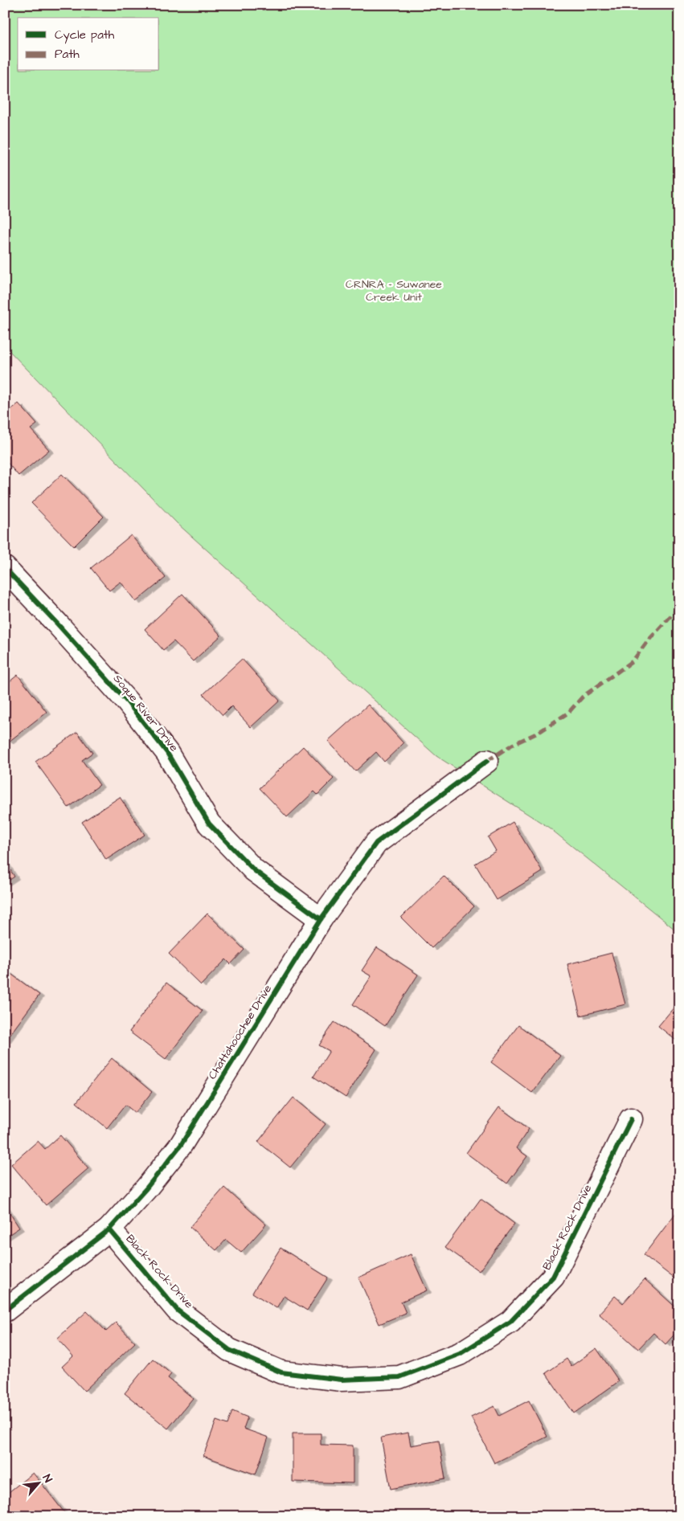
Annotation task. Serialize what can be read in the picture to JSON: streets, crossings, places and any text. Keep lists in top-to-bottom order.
{
  "streets": {
    "street": ["Soque River Drive", "Chattahoochee Drive", "Black Rock Drive"]
  },
  "crossings": [
    ["Soque River Drive", "Chattahoochee Drive"],
    ["Chattahoochee Drive", "Black Rock Drive"]
  ],
  "parks": ["CRNRA - Suwanee Creek Unit"],
  "legend": ["Cycle path", "Path"],
  "north": "top right"
}
